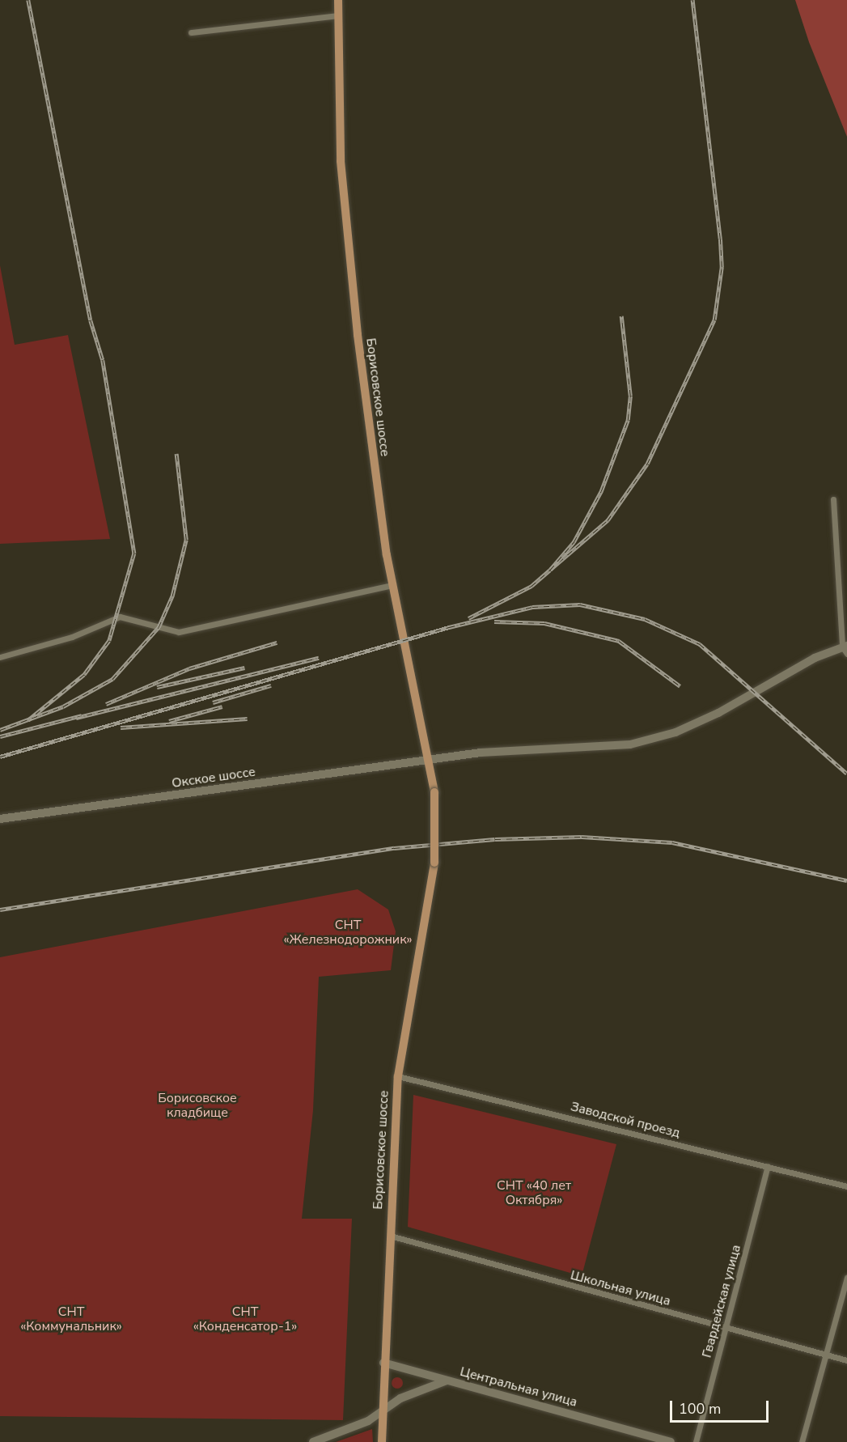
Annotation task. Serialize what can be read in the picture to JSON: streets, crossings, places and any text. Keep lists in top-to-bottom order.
{
  "streets": {
    "main road": ["Борисовское шоссе"],
    "street": [
      "Окское шоссе",
      "Заводской проезд",
      "Школьная улица",
      "Гвардейская улица",
      "Центральная улица"
    ]
  },
  "crossings": [
    ["Борисовское шоссе", "Окское шоссе"],
    ["Борисовское шоссе", "Заводской проезд"],
    ["Борисовское шоссе", "Школьная улица"],
    ["Борисовское шоссе", "Центральная улица"],
    ["Заводской проезд", "Гвардейская улица"],
    ["Школьная улица", "Гвардейская улица"]
  ],
  "parks": [
    "СНТ «Железнодорожник»",
    "Борисовское кладбище",
    "СНТ «40 лет Октября»",
    "СНТ «Коммунальник»",
    "СНТ «Конденсатор-1»"
  ],
  "scale_bar": "100 m"
}
